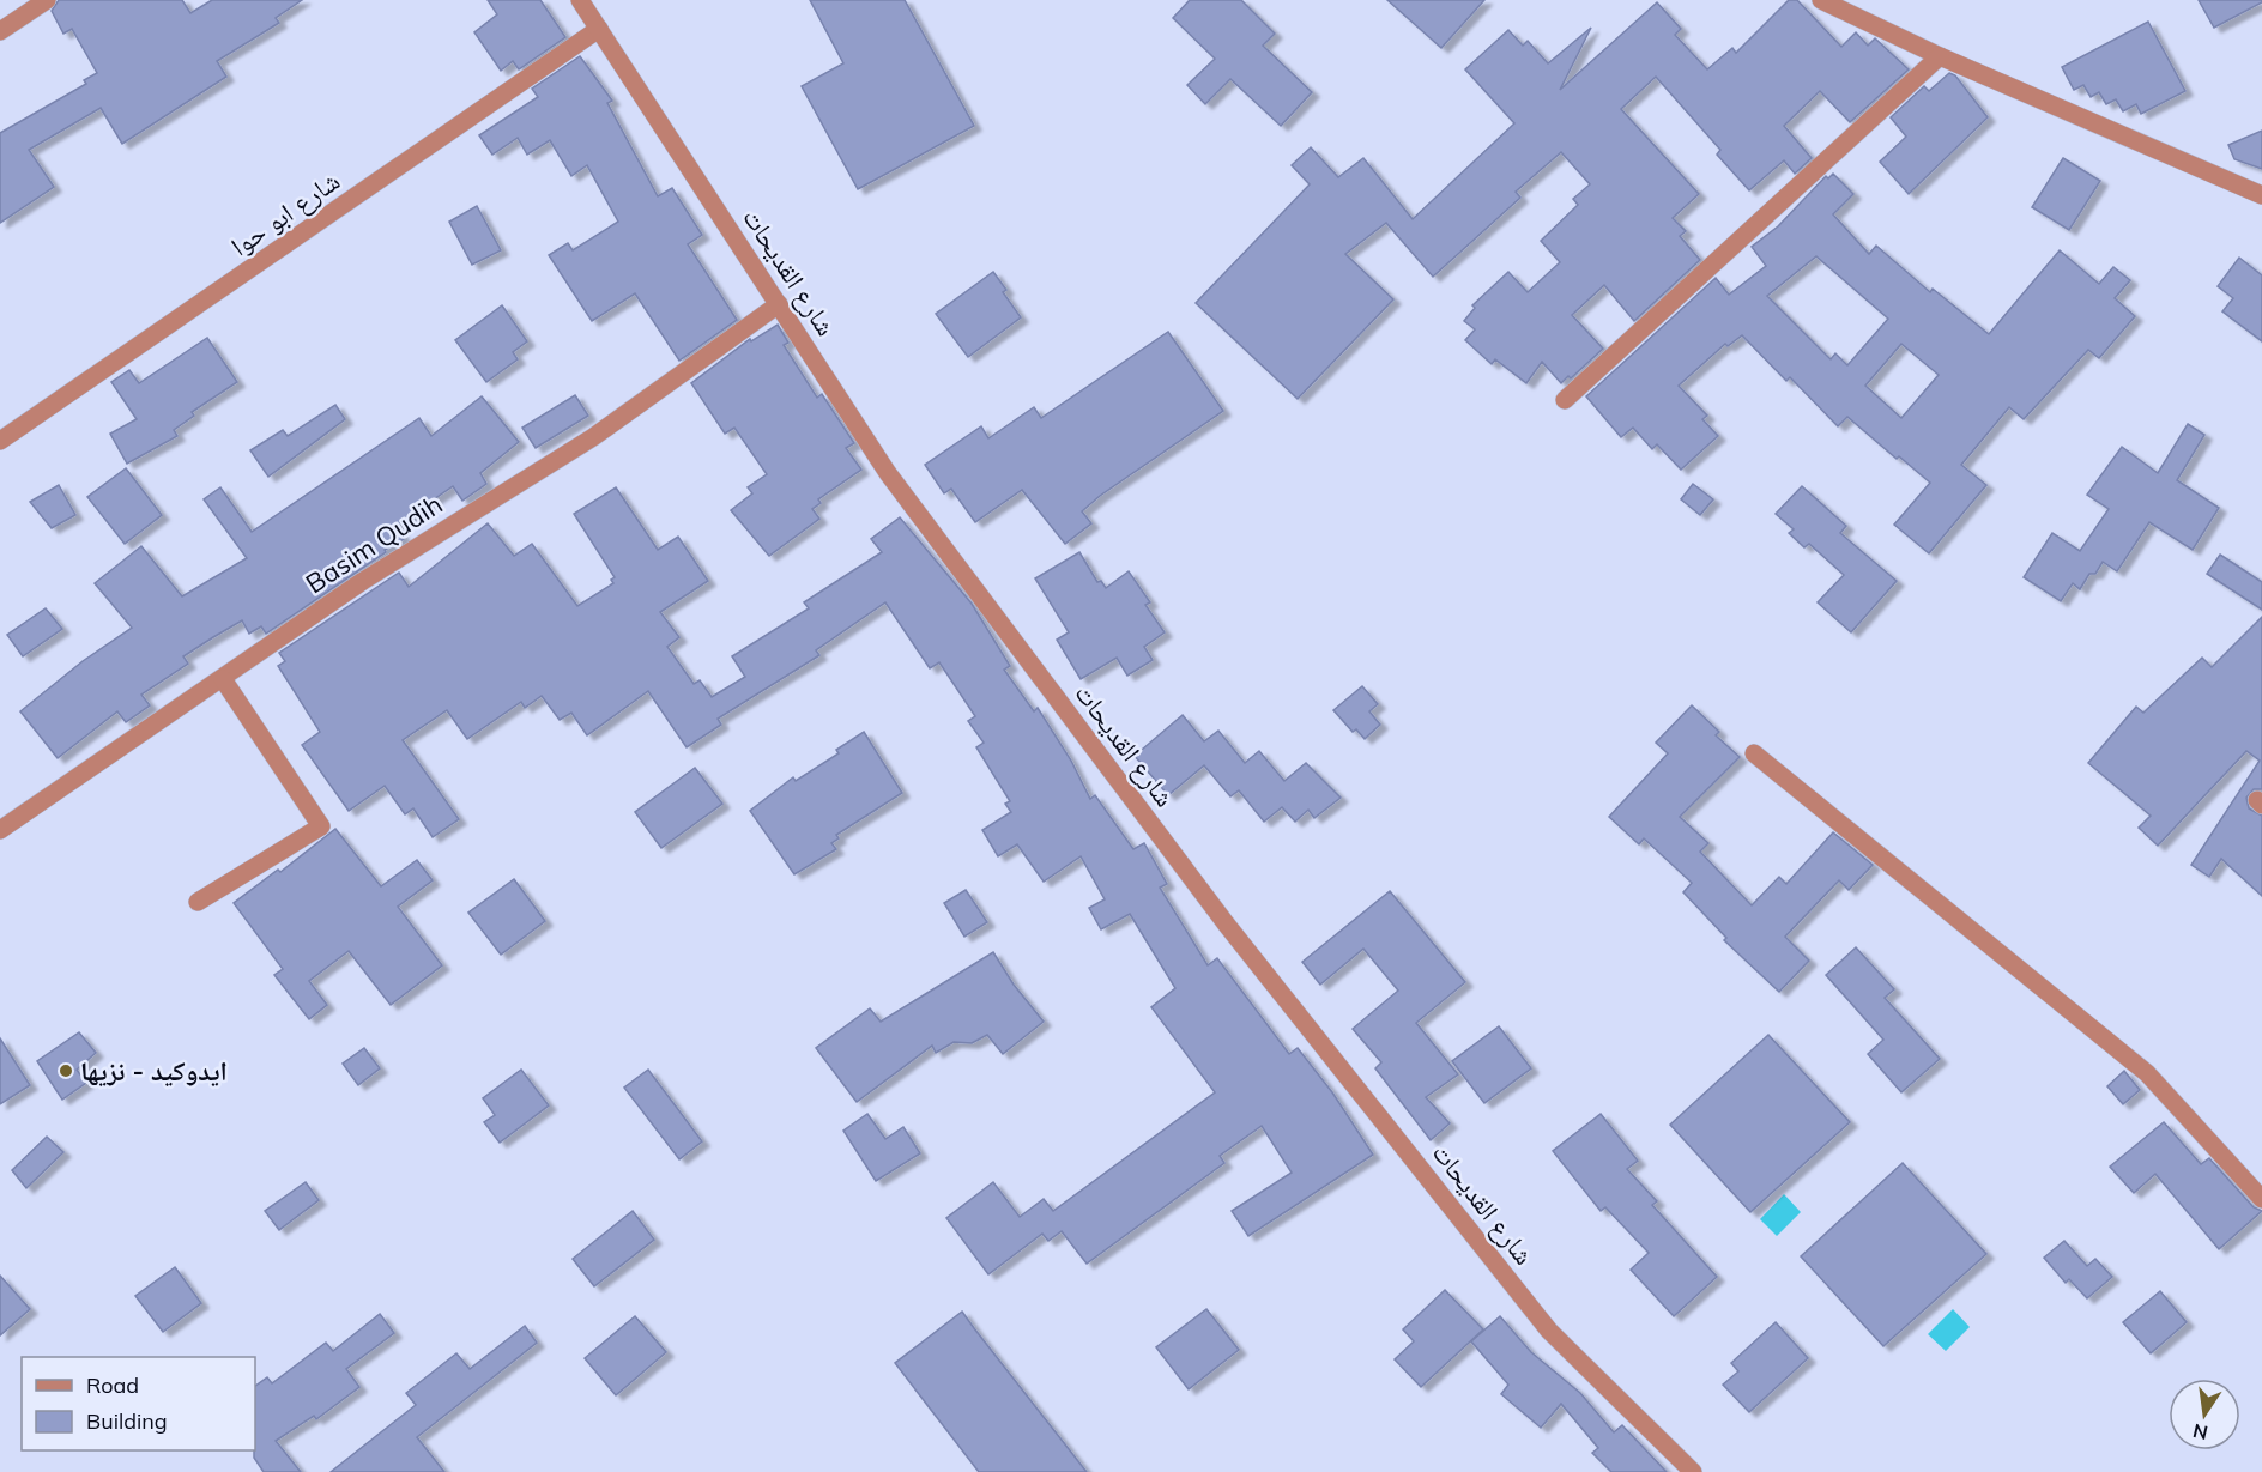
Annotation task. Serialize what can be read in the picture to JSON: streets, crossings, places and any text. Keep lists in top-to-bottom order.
{
  "streets": {
    "street": ["شارع ابو حوا", "شارع القديحات", "Basim Qudih"]
  },
  "crossings": [
    ["شارع ابو حوا", "شارع القديحات"],
    ["شارع القديحات", "Basim Qudih"]
  ],
  "places": ["ايدوكيد - نزيها"],
  "legend": ["Road", "Building"],
  "north": "bottom"
}
